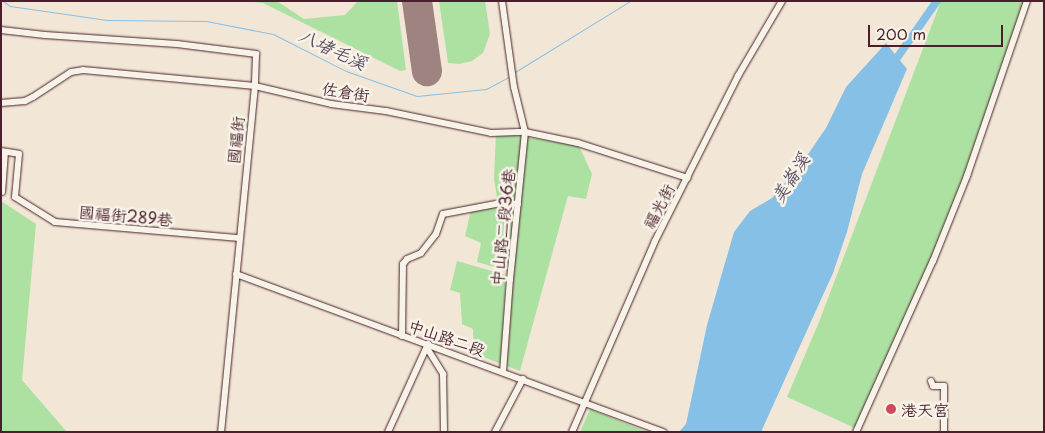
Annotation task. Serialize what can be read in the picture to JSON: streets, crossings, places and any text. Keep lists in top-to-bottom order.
{
  "streets": {
    "street": [
      "佐倉街",
      "國福街",
      "福光街",
      "國福街289巷",
      "中山路二段36巷",
      "中山路二段"
    ]
  },
  "crossings": [
    ["佐倉街", "國福街"],
    ["佐倉街", "福光街"],
    ["佐倉街", "中山路二段36巷"],
    ["國福街", "國福街289巷"],
    ["國福街", "中山路二段"],
    ["福光街", "中山路二段"],
    ["中山路二段36巷", "中山路二段"]
  ],
  "water": ["八堵毛溪", "美崙溪"],
  "places": ["港天宮"],
  "scale_bar": "200 m"
}
